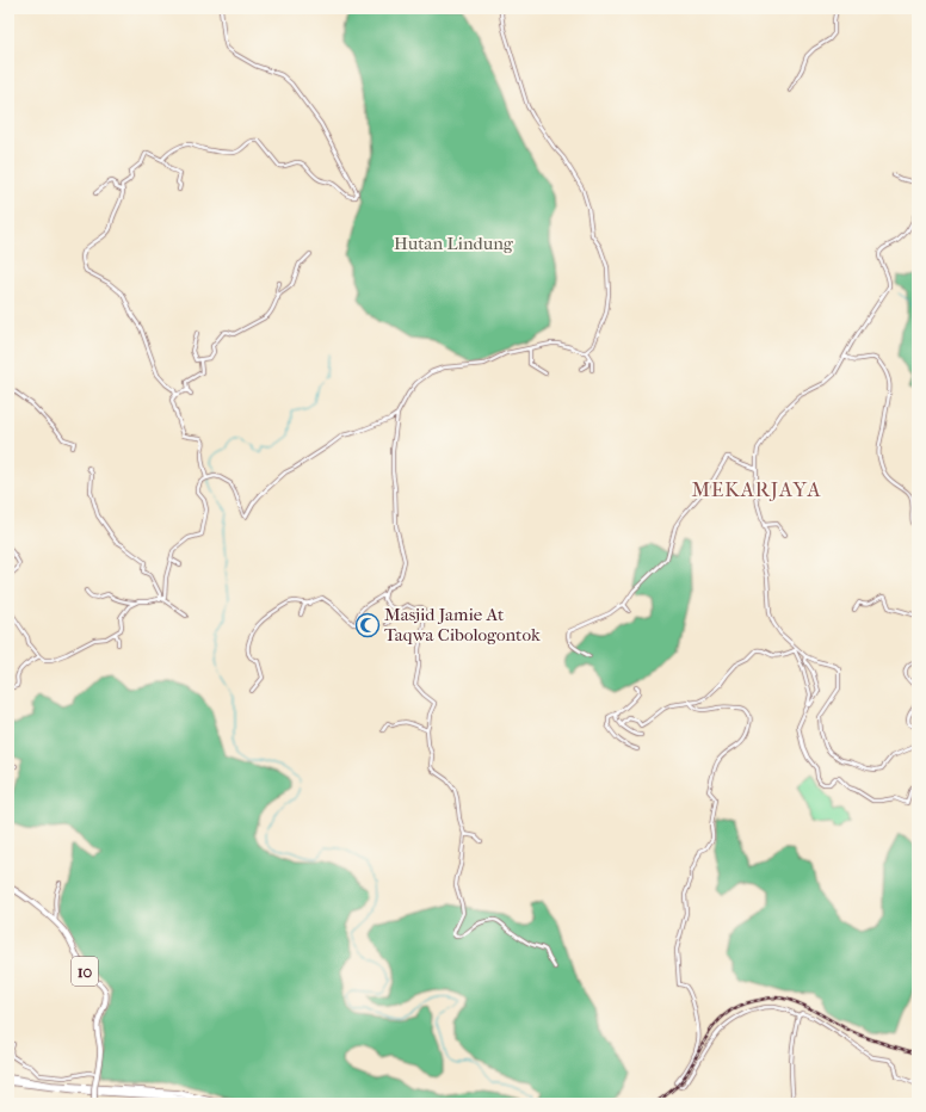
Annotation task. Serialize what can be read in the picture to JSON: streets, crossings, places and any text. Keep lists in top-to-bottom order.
{
  "streets": {
    "highway": ["10"]
  },
  "districts": ["MEKARJAYA"],
  "parks": ["Hutan Lindung"],
  "places": {
    "mosque": ["Masjid Jamie At Taqwa Cibologontok"]
  }
}
